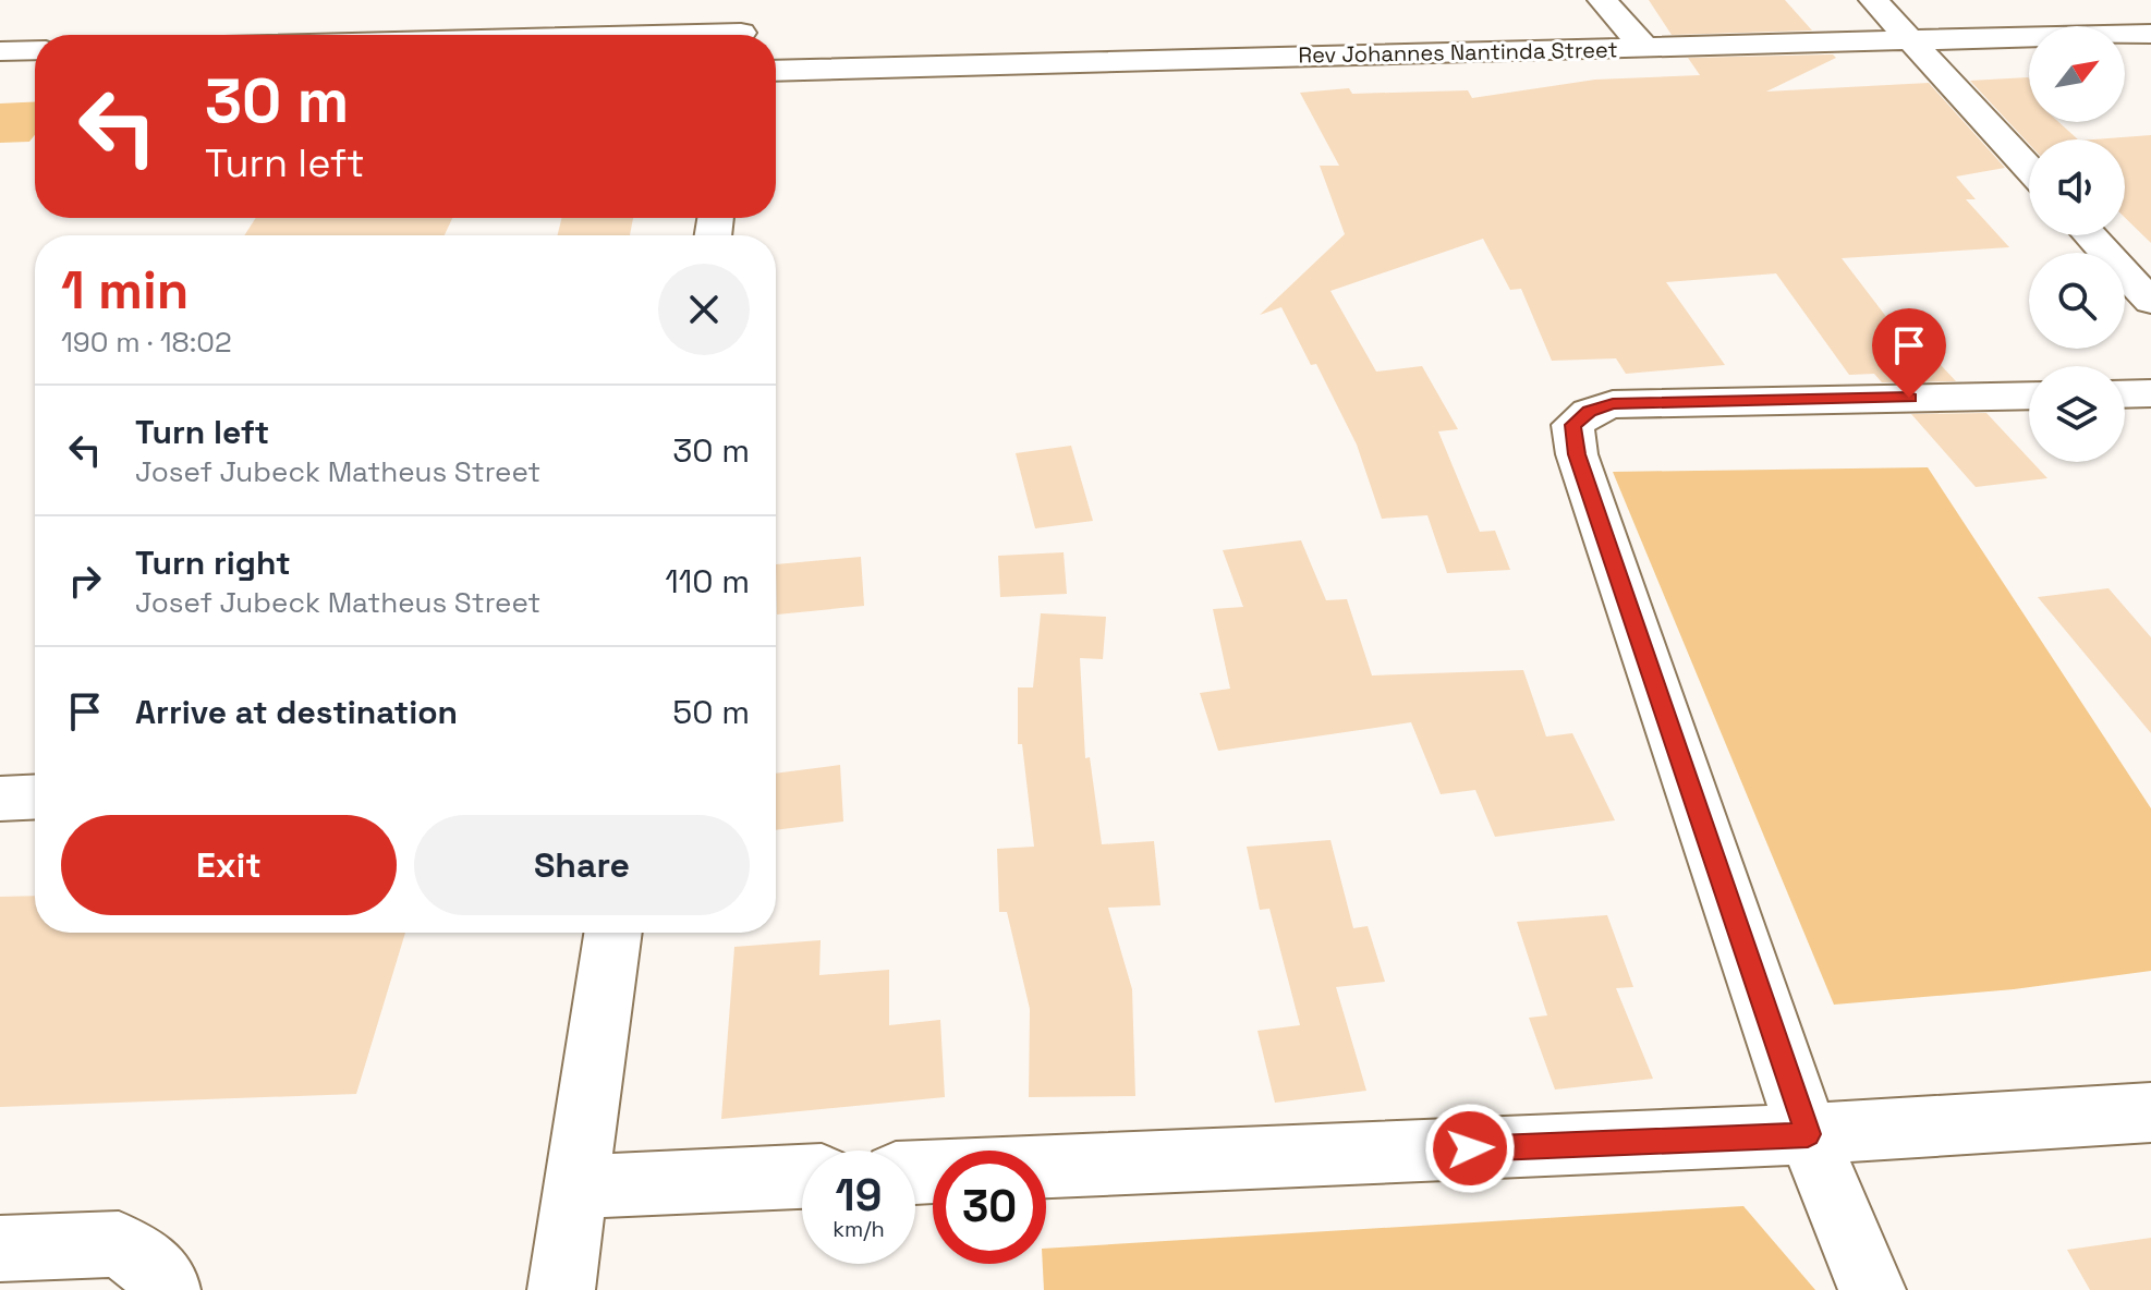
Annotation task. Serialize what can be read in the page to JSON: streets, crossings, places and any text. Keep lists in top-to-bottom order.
{
  "streets": {
    "street": ["Rev Johannes Nantinda Street"]
  },
  "north": "top right",
  "page": {
    "turn": ["30 m", "Turn left"],
    "heading": ["1 min", "190 m · 18:02"],
    "list": [
      {
        "name": "Turn left",
        "note": "Josef Jubeck Matheus Street",
        "value": "30 m"
      },
      {
        "name": "Turn right",
        "note": "Josef Jubeck Matheus Street",
        "value": "110 m"
      },
      {
        "name": "Arrive at destination",
        "value": "50 m"
      }
    ],
    "buttons": ["Exit", "Share"],
    "speed": "19 km/h",
    "limit": "30"
  }
}
